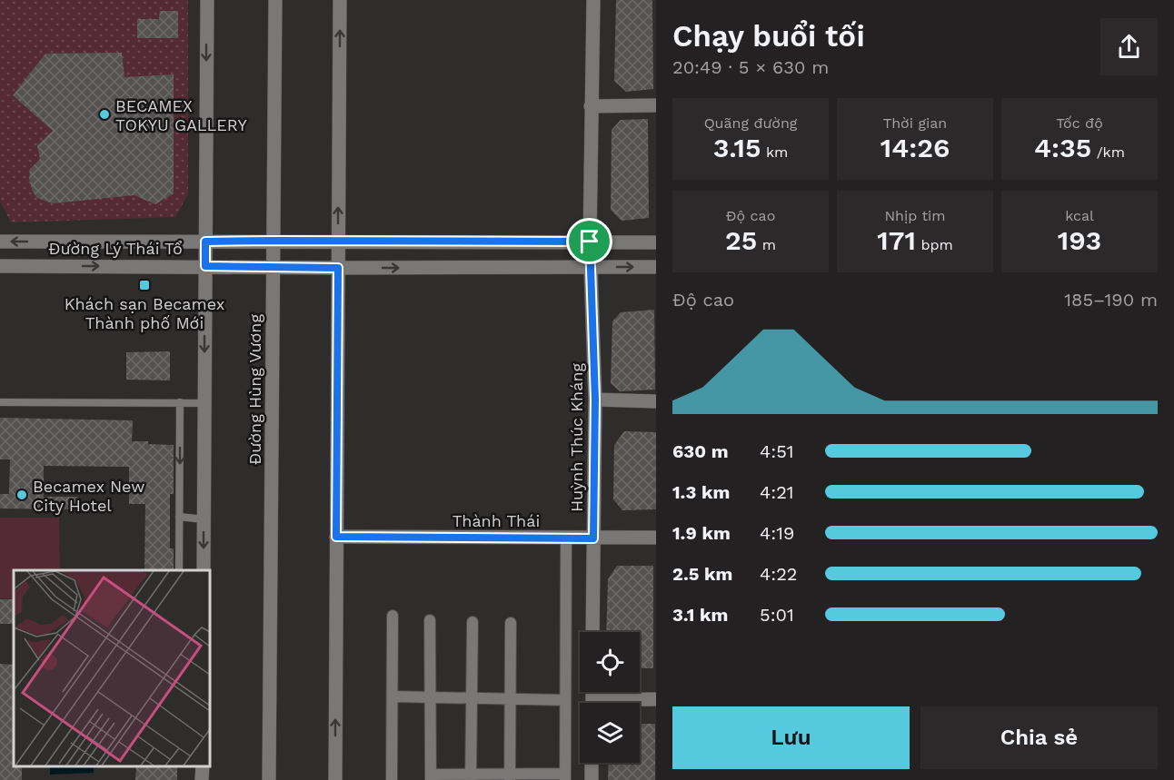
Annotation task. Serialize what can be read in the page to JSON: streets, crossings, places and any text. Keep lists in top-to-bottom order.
{
  "streets": {
    "street": [
      "Đường Lý Thái Tổ",
      "Đường Hùng Vương",
      "Huỳnh Thúc Kháng",
      "Thành Thái"
    ]
  },
  "crossings": [
    ["Đường Lý Thái Tổ", "Đường Hùng Vương"],
    ["Đường Lý Thái Tổ", "Huỳnh Thúc Kháng"],
    ["Huỳnh Thúc Kháng", "Thành Thái"]
  ],
  "places": {
    "other": ["BECAMEX TOKYU GALLERY", "Becamex New City Hotel"],
    "transit": ["Khách sạn Becamex Thành phố Mới"]
  },
  "page": {
    "heading": ["Chạy buổi tối", "20:49 · 5 × 630 m"],
    "stats": [
      ["Quãng đường", "3.15 km"],
      ["Thời gian", "14:26"],
      ["Tốc độ", "4:35 /km"],
      ["Độ cao", "25 m"],
      ["Nhịp tim", "171 bpm"],
      ["kcal", "193"]
    ],
    "chart": ["Độ cao", "185–190 m"],
    "list": [
      {
        "name": "630 m",
        "note": "4:51"
      },
      {
        "name": "1.3 km",
        "note": "4:21"
      },
      {
        "name": "1.9 km",
        "note": "4:19"
      },
      {
        "name": "2.5 km",
        "note": "4:22"
      },
      {
        "name": "3.1 km",
        "note": "5:01"
      }
    ],
    "buttons": ["Lưu", "Chia sẻ"]
  }
}
